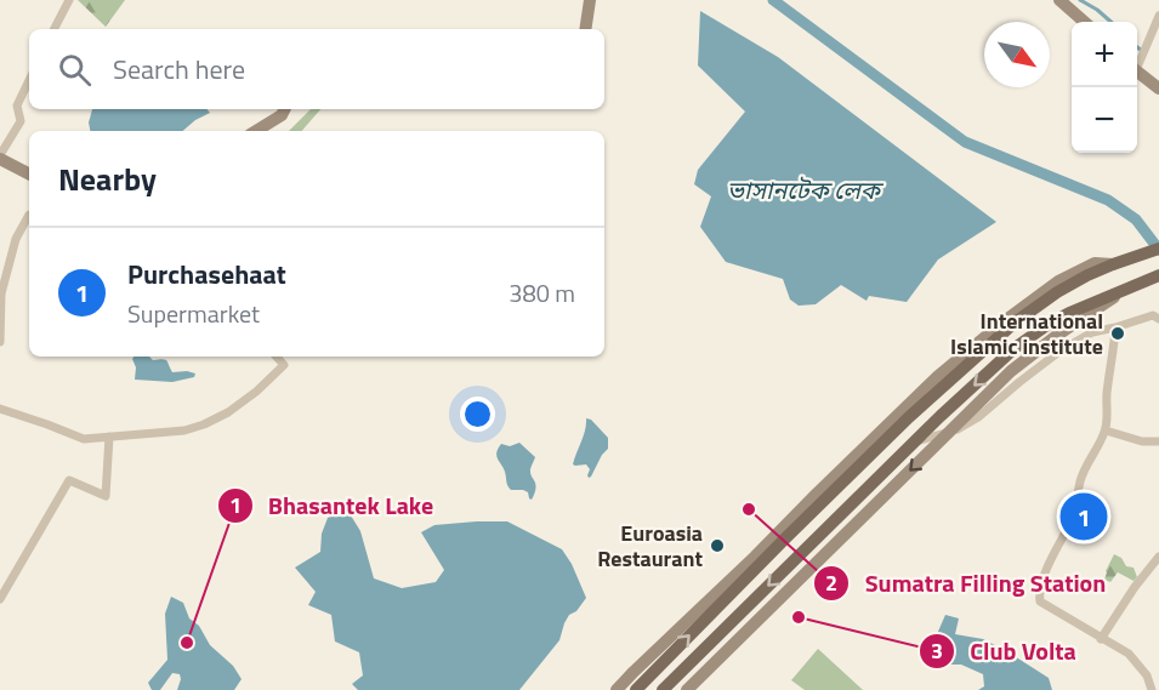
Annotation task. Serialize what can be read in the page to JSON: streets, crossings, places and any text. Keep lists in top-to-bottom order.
{
  "water": ["ভাসানটেক লেক"],
  "places": [
    "International Islamic institute",
    "Sumatra Filling Station",
    "Euroasia Restaurant",
    "Club Volta",
    "Bhasantek Lake"
  ],
  "north": "bottom right",
  "page": {
    "map_buttons": ["+", "−"],
    "search": "Search here",
    "heading": "Nearby",
    "list": [
      {
        "mark": "1",
        "name": "Purchasehaat",
        "note": "Supermarket",
        "value": "380 m"
      }
    ],
    "pins": "1"
  }
}
